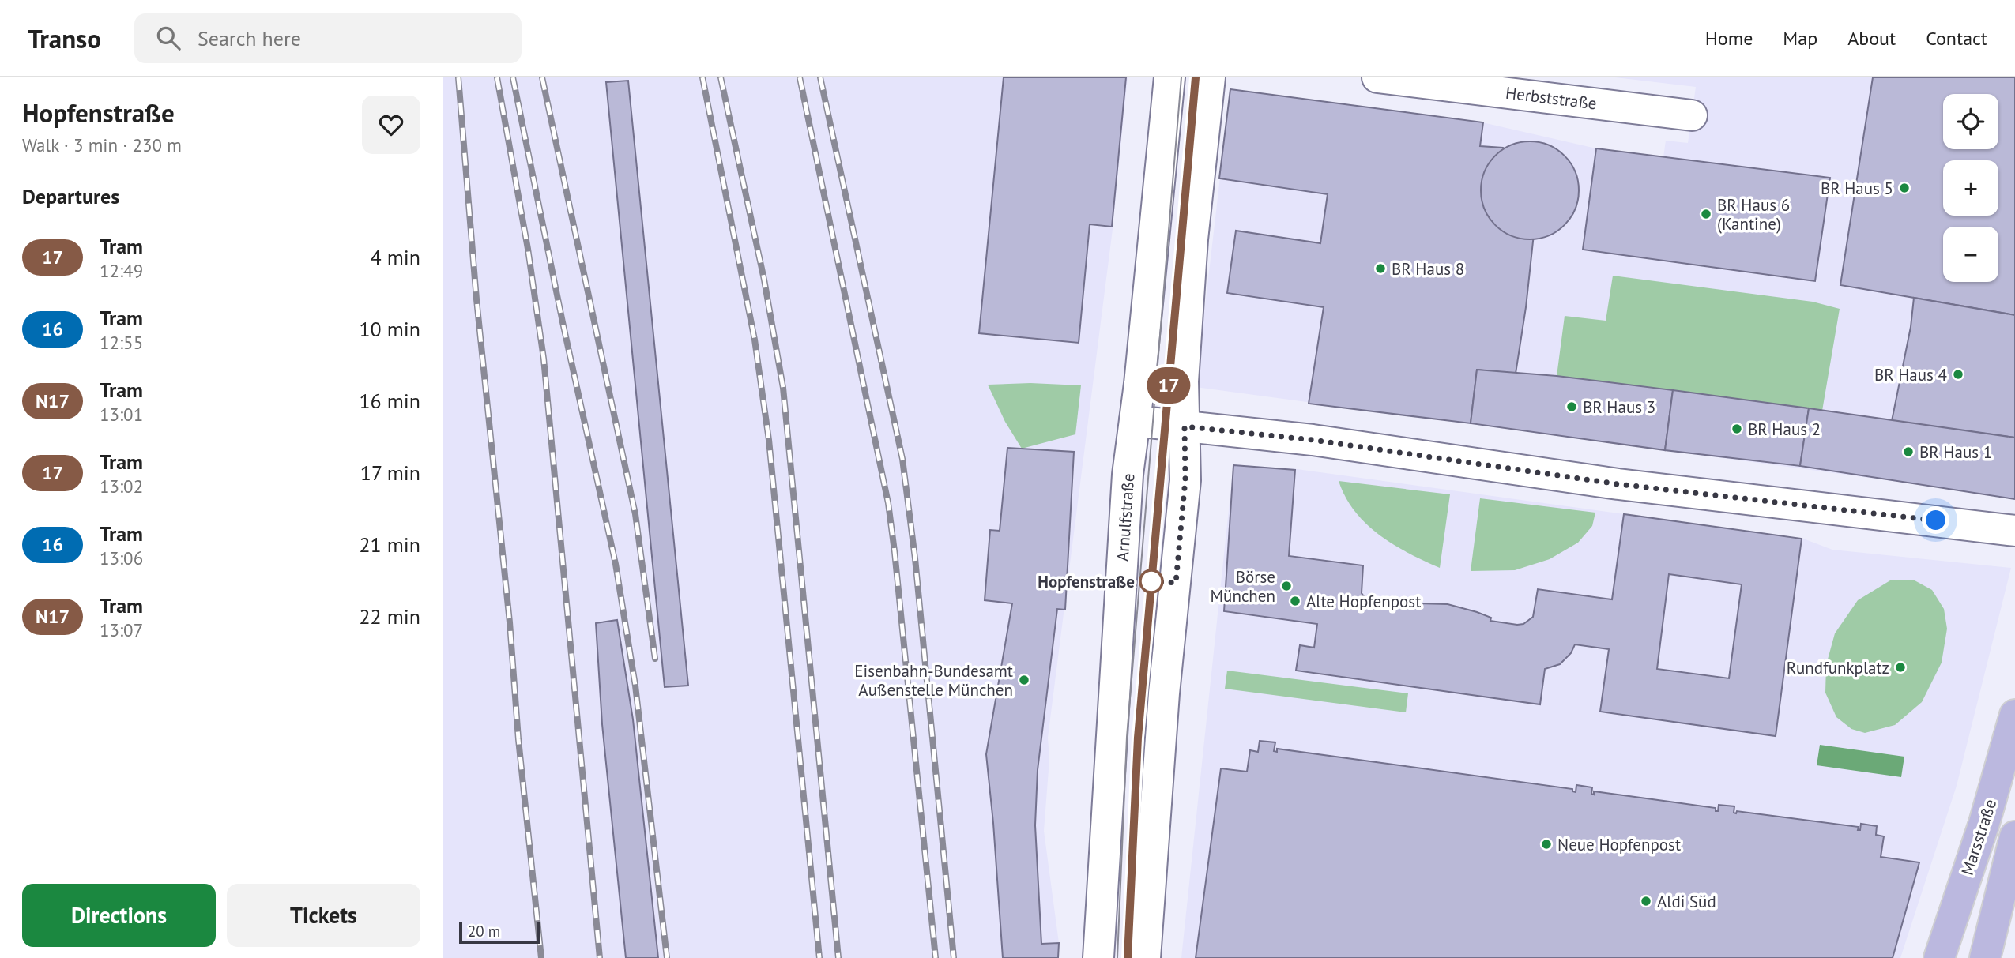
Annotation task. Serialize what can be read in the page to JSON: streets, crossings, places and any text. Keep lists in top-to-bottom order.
{
  "streets": {
    "main road": ["Marsstraße"],
    "street": ["Herbststraße", "Arnulfstraße"]
  },
  "places": [
    "BR Haus 5",
    "BR Haus 6 (Kantine)",
    "BR Haus 8",
    "BR Haus 4",
    "BR Haus 3",
    "BR Haus 2",
    "BR Haus 1",
    "Hopfenstraße",
    "Börse München",
    "Alte Hopfenpost",
    "Rundfunkplatz",
    "Eisenbahn-Bundesamt Außenstelle München",
    "Neue Hopfenpost",
    "Aldi Süd"
  ],
  "lines": ["tram line 17"],
  "scale_bar": "20 m",
  "page": {
    "header": "Transo",
    "search": "Search here",
    "nav": [
      "Home",
      "Map",
      "About",
      "Contact"
    ],
    "heading": [
      ["Hopfenstraße", "Walk · 3 min · 230 m"],
      "Departures"
    ],
    "on_map": "17",
    "map_buttons": ["+", "−"],
    "list": [
      {
        "mark": "17",
        "name": "Tram",
        "note": "12:49",
        "value": "4 min"
      },
      {
        "mark": "16",
        "name": "Tram",
        "note": "12:55",
        "value": "10 min"
      },
      {
        "mark": "N17",
        "name": "Tram",
        "note": "13:01",
        "value": "16 min"
      },
      {
        "mark": "17",
        "name": "Tram",
        "note": "13:02",
        "value": "17 min"
      },
      {
        "mark": "16",
        "name": "Tram",
        "note": "13:06",
        "value": "21 min"
      },
      {
        "mark": "N17",
        "name": "Tram",
        "note": "13:07",
        "value": "22 min"
      }
    ],
    "buttons": ["Directions", "Tickets"],
    "scale": "20 m"
  }
}
